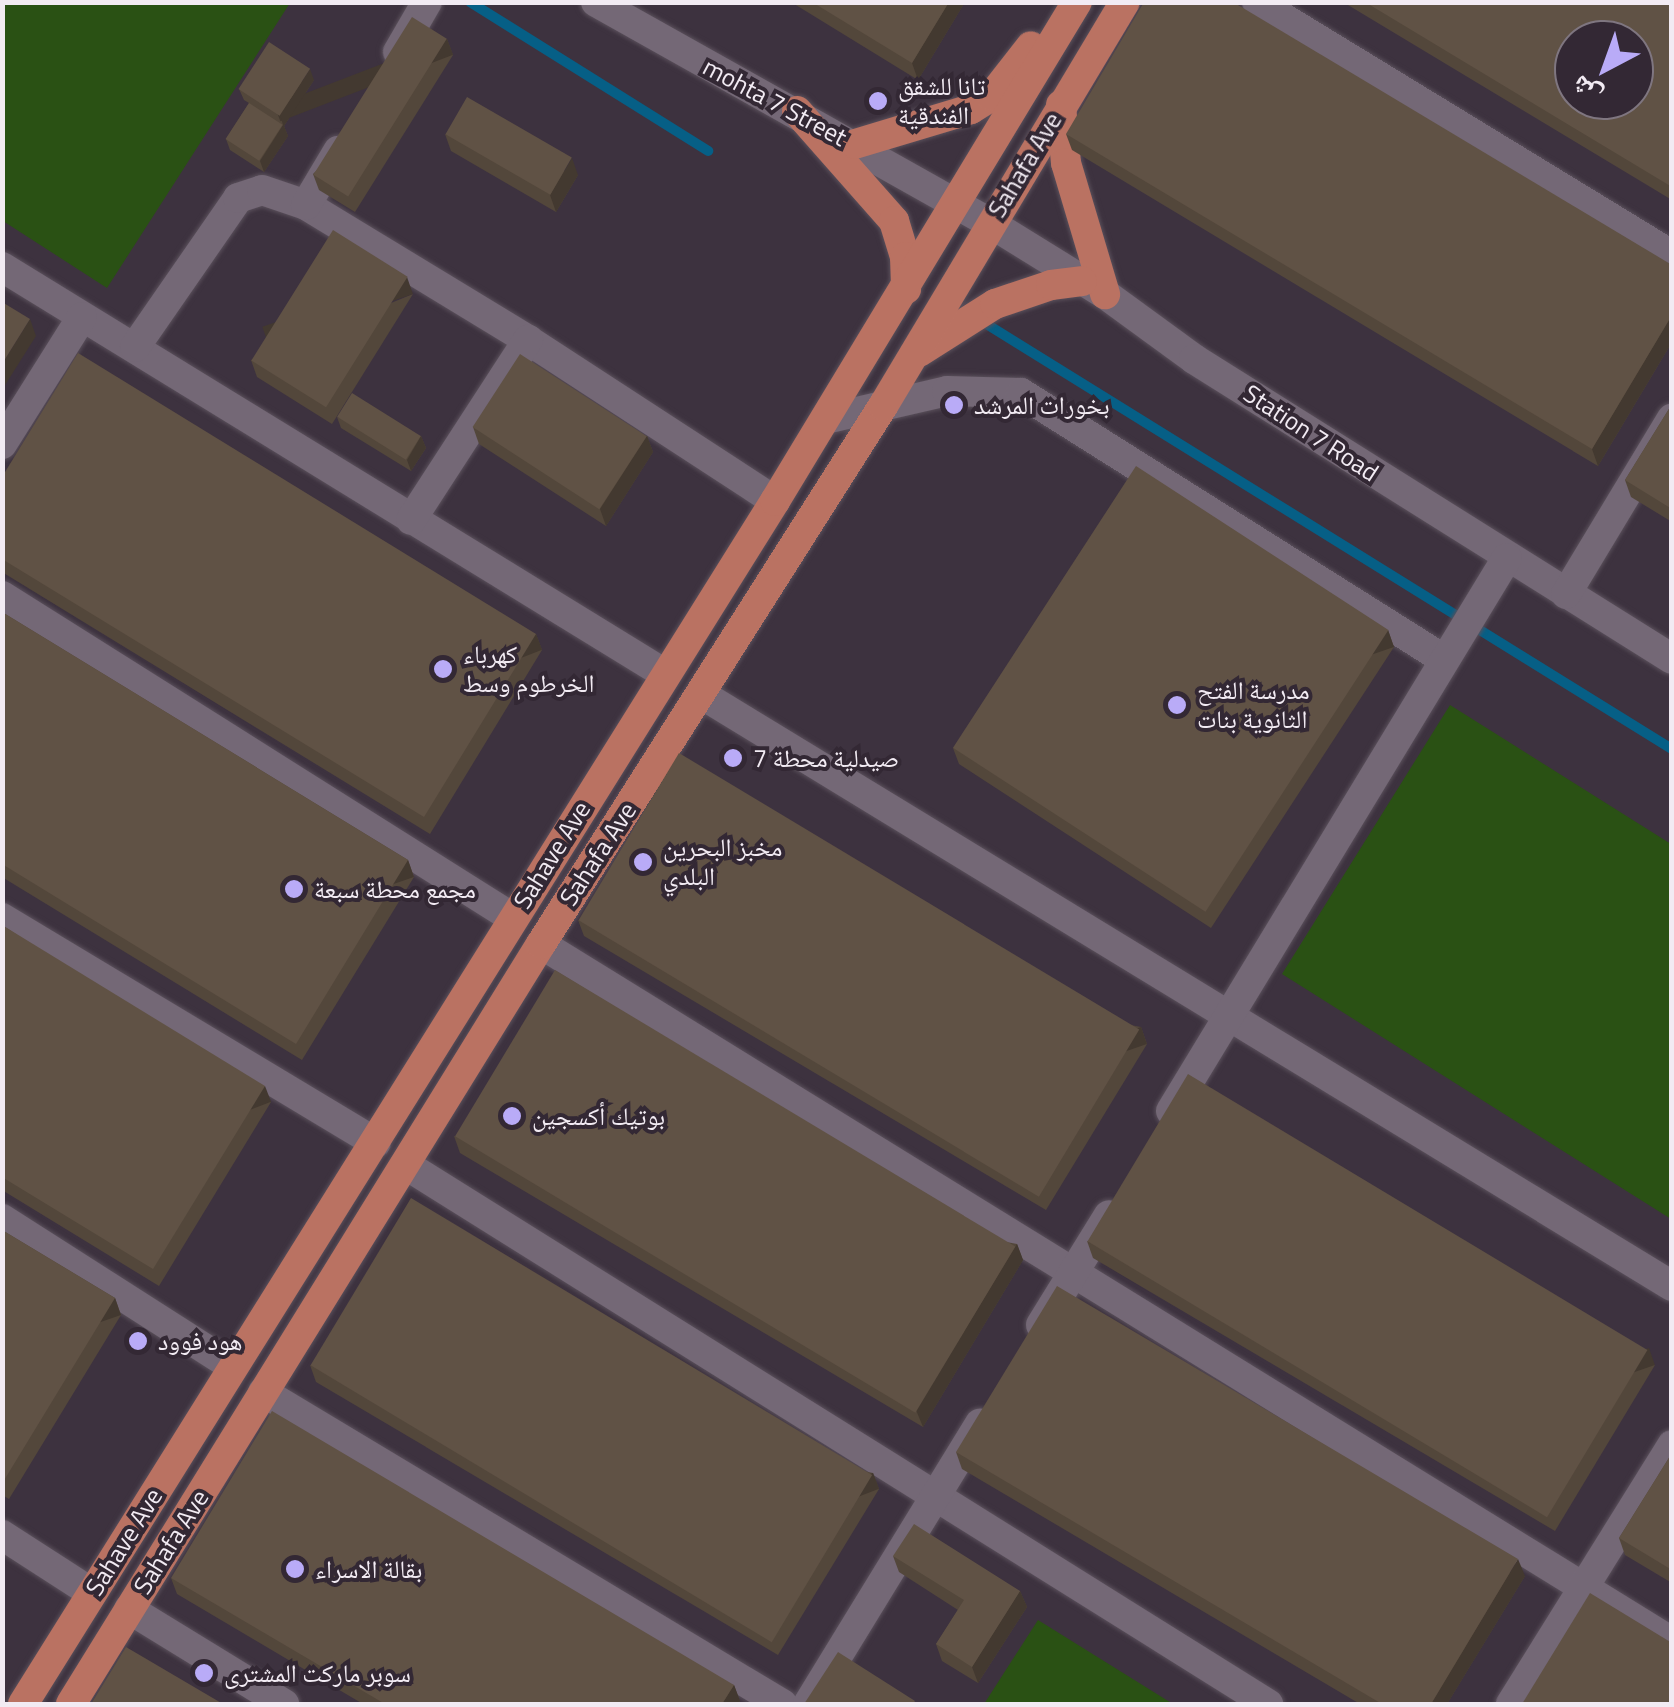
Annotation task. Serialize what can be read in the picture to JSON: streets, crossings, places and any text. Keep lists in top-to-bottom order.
{
  "streets": {
    "main road": ["Sahafa Ave", "Sahave Ave"],
    "street": ["mohta 7 Street", "Station 7 Road"]
  },
  "crossings": [
    ["mohta 7 Street", "Station 7 Road"],
    ["mohta 7 Street", "Sahave Ave"],
    ["Sahafa Ave", "Station 7 Road"],
    ["Station 7 Road", "Sahave Ave"]
  ],
  "places": [
    "تانا للشقق الفندقية",
    "بخورات المرشد",
    "كهرباء الخرطوم وسط",
    "مدرسة الفتح الثانوية بنات",
    "صيدلية محطة 7",
    "مخبز البحرين البلدي",
    "مجمع محطة سبعة",
    "بوتيك أكسجين",
    "هود فوود",
    "بقالة الاسراء",
    "سوبر ماركت المشترى"
  ],
  "north": "bottom left"
}
